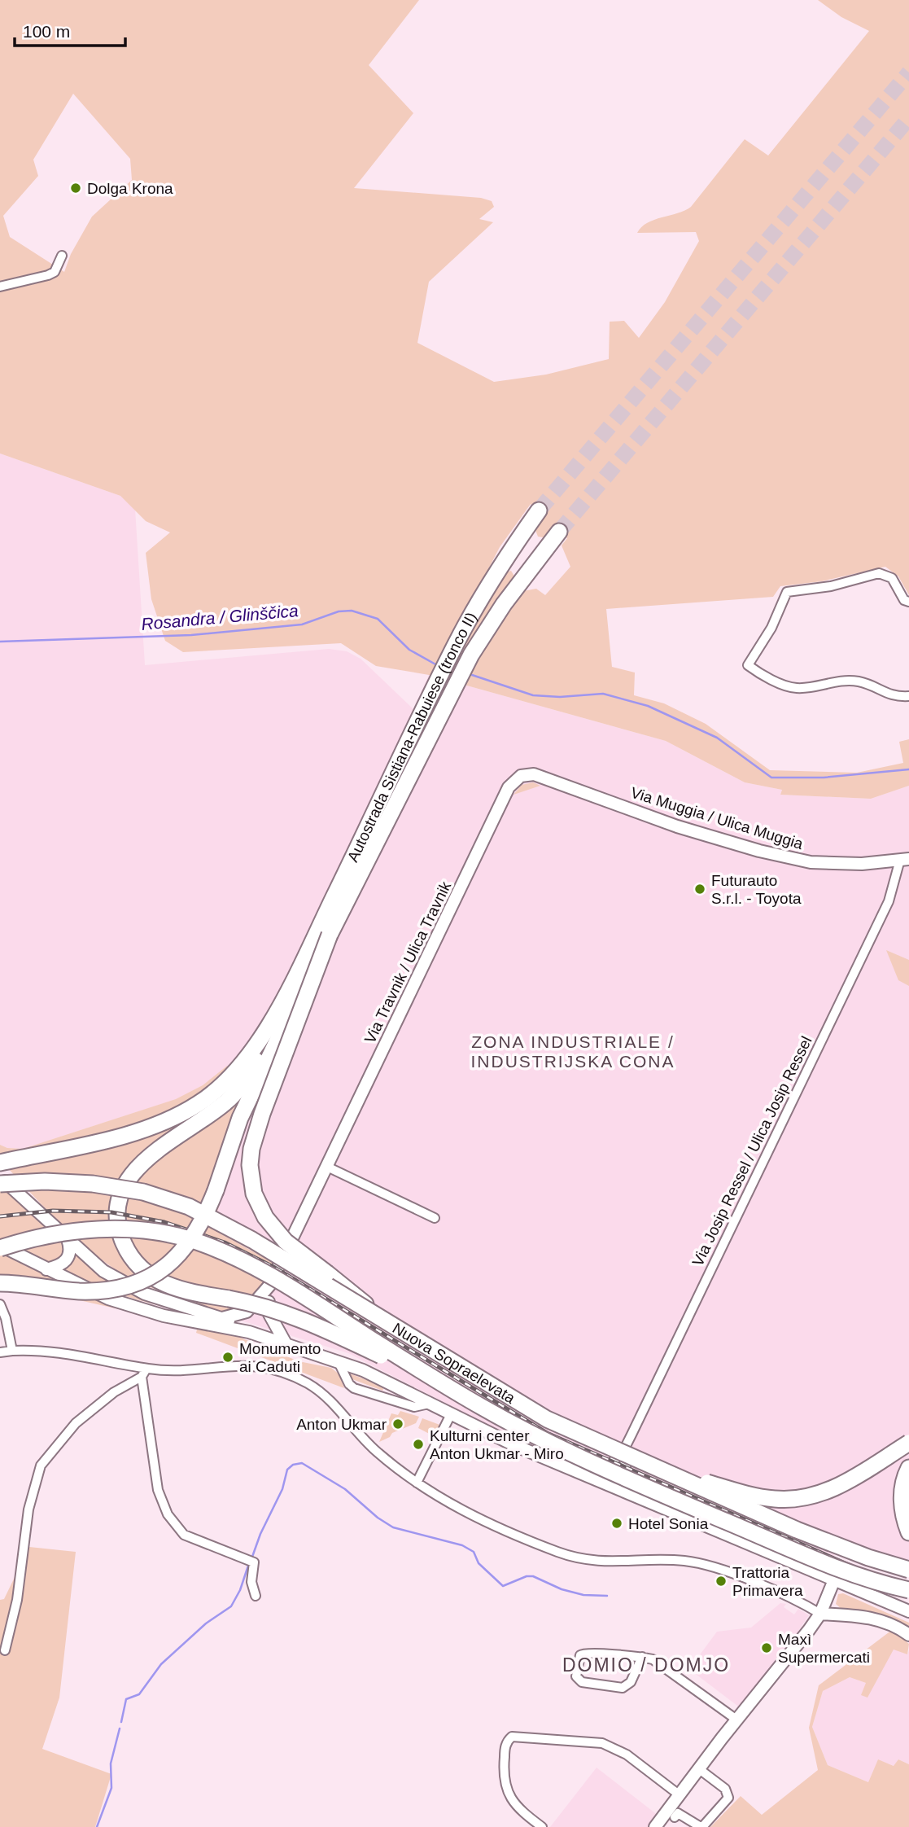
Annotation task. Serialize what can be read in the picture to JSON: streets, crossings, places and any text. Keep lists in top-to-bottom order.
{
  "streets": {
    "highway": ["Autostrada Sistiana-Rabuiese (tronco II)", "Nuova Sopraelevata"],
    "street": ["Via Muggia / Ulica Muggia", "Via Travnik / Ulica Travnik", "Via Josip Ressel / Ulica Josip Ressel"]
  },
  "crossings": [
    ["Via Muggia / Ulica Muggia", "Via Travnik / Ulica Travnik"],
    ["Via Muggia / Ulica Muggia", "Via Josip Ressel / Ulica Josip Ressel"]
  ],
  "districts": ["ZONA INDUSTRIALE / INDUSTRIJSKA CONA", "DOMIO / DOMJO"],
  "water": ["Rosandra / Glinščica"],
  "places": [
    "Dolga Krona",
    "Futurauto S.r.l. - Toyota",
    "Monumento ai Caduti",
    "Anton Ukmar",
    "Kulturni center Anton Ukmar - Miro",
    "Hotel Sonia",
    "Trattoria Primavera",
    "Maxì Supermercati"
  ],
  "scale_bar": "100 m"
}
